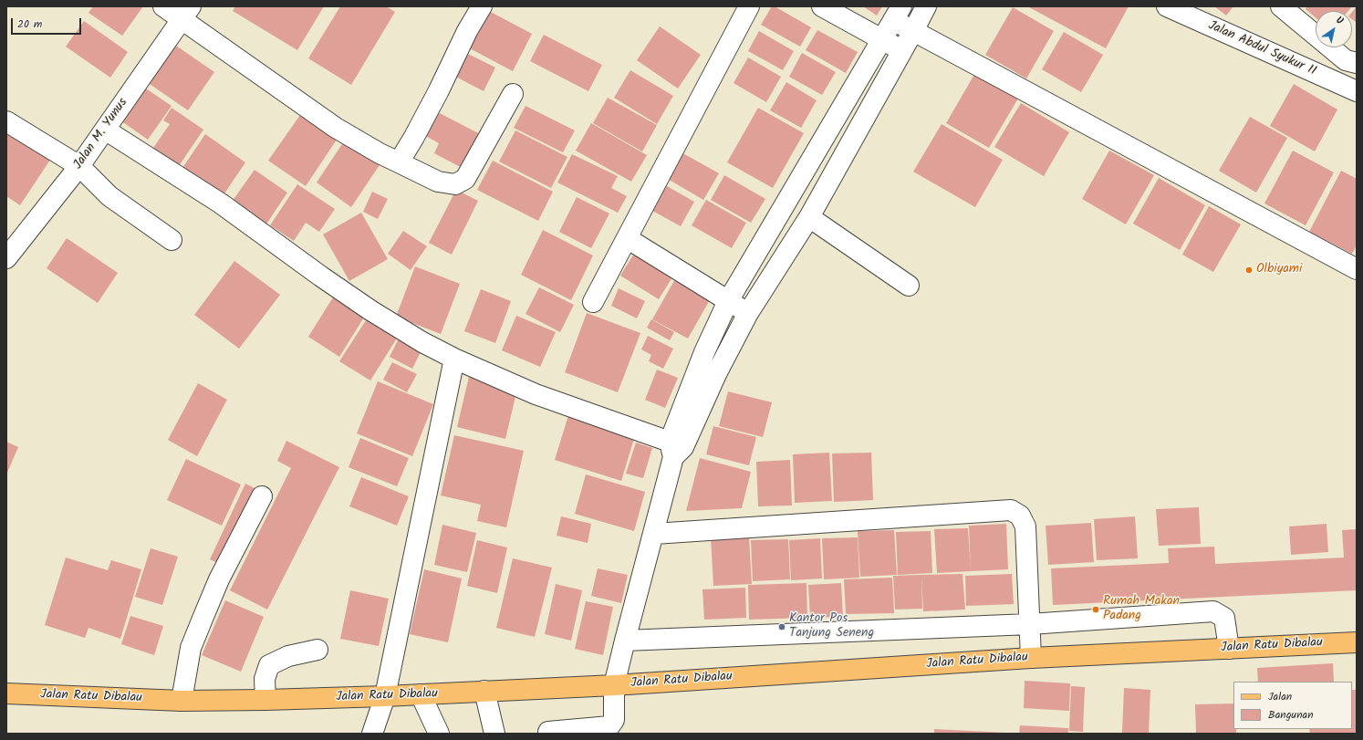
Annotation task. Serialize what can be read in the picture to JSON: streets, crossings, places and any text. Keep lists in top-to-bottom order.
{
  "streets": {
    "main road": ["Jalan Ratu Dibalau"],
    "street": ["Jalan Abdul Syukur II", "Jalan M. Yunus"]
  },
  "places": ["Olbiyami", "Rumah Makan Padang", "Kantor Pos Tanjung Seneng"],
  "legend": ["Jalan", "Bangunan"],
  "scale_bar": "20 m",
  "north": "top right"
}
